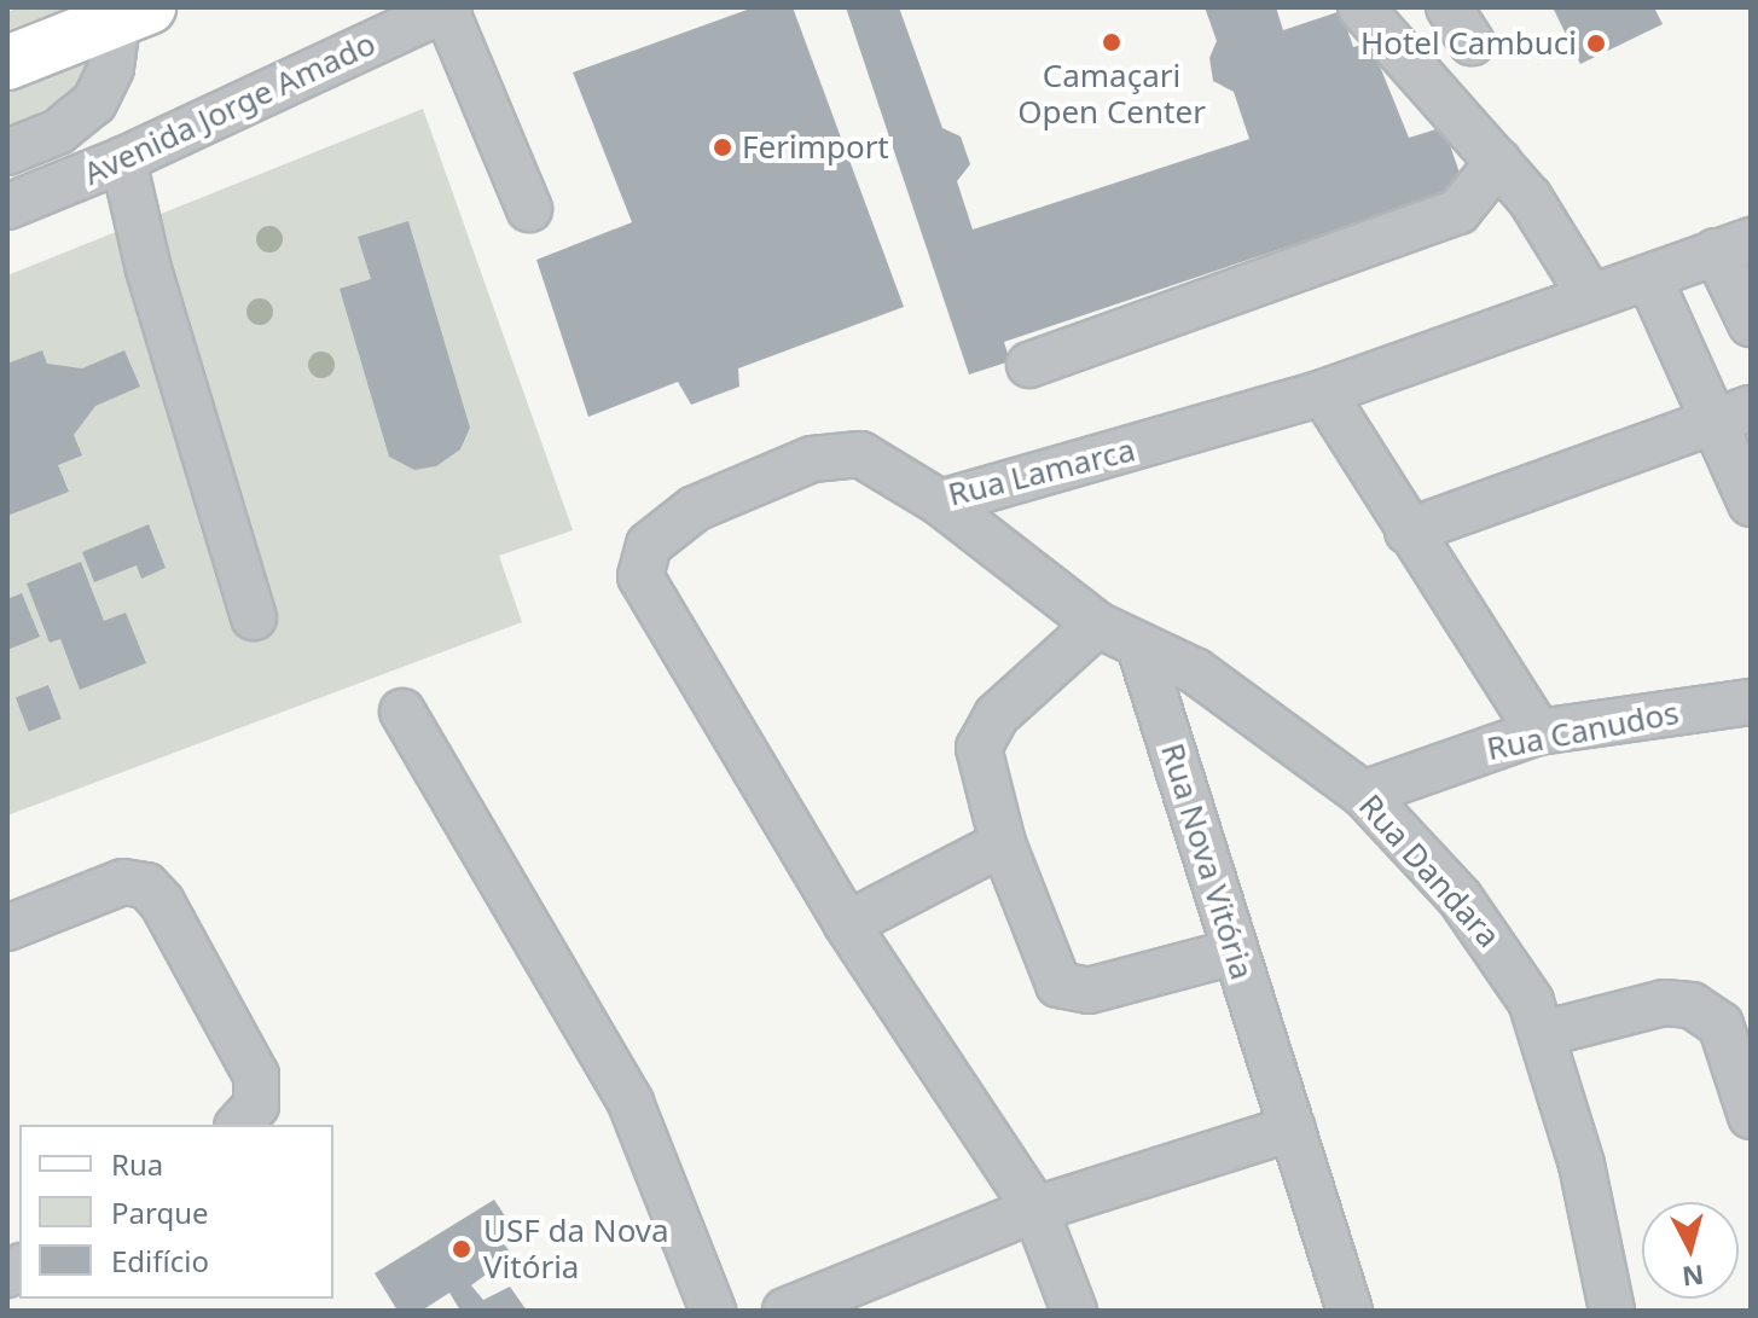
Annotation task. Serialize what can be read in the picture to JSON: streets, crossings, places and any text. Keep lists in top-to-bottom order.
{
  "streets": {
    "main road": ["Avenida Jorge Amado"],
    "street": [
      "Rua Lamarca",
      "Rua Canudos",
      "Rua Nova Vitória",
      "Rua Dandara"
    ]
  },
  "crossings": [
    ["Rua Canudos", "Rua Dandara"],
    ["Rua Nova Vitória", "Rua Dandara"]
  ],
  "places": [
    "Camaçari Open Center",
    "Hotel Cambuci",
    "Ferimport",
    "USF da Nova Vitória"
  ],
  "legend": ["Rua", "Parque", "Edifício"],
  "north": "bottom"
}
